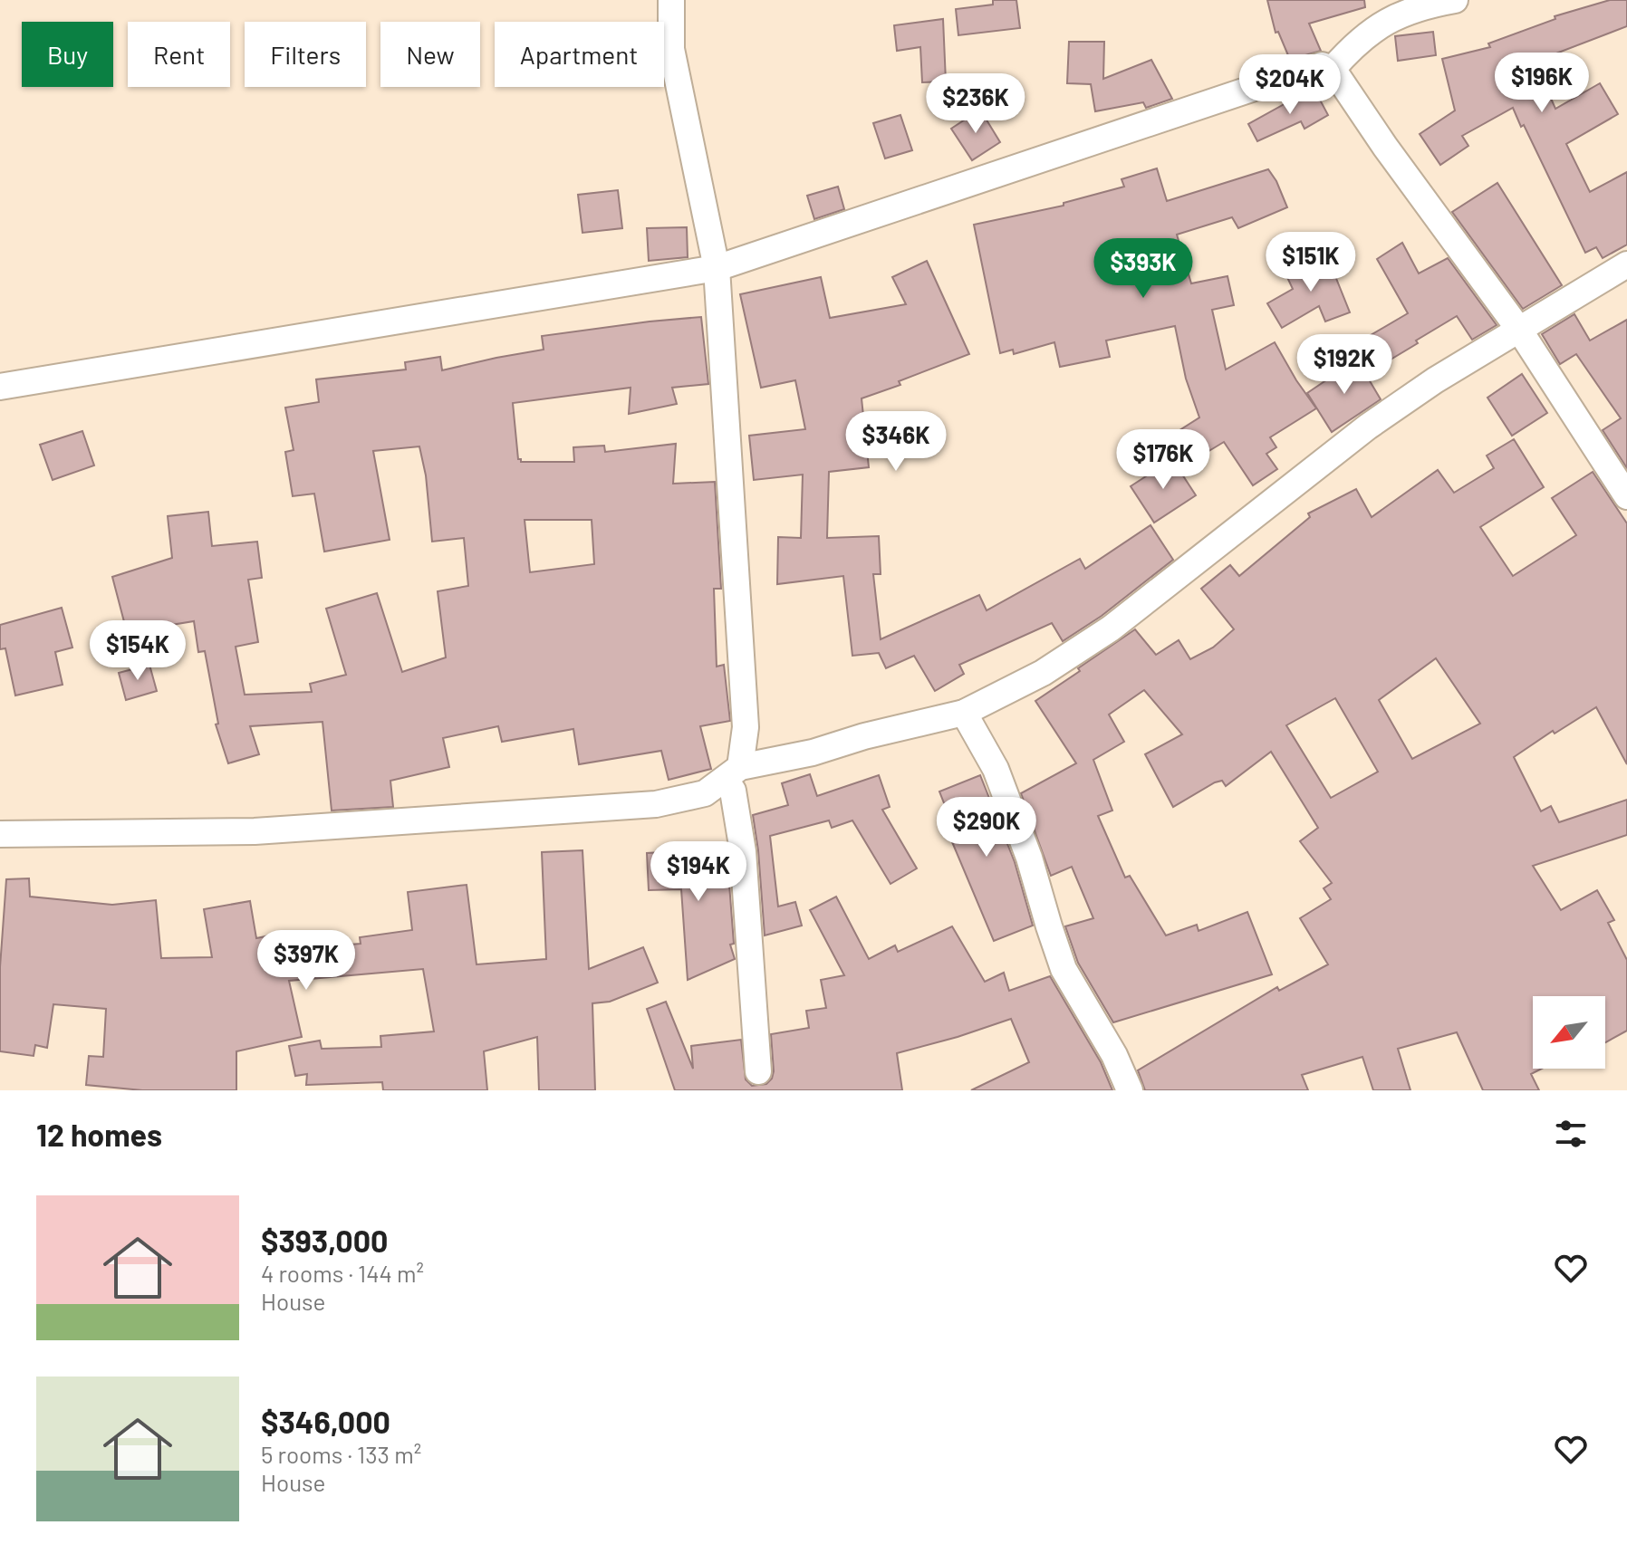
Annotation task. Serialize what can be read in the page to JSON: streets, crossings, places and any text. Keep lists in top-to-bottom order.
{
  "north": "bottom left",
  "page": {
    "chip": [
      "Buy",
      "Rent",
      "Filters",
      "New",
      "Apartment"
    ],
    "price": [
      "$196K",
      "$204K",
      "$236K",
      "$151K",
      "$393K",
      "$192K",
      "$346K",
      "$176K",
      "$154K",
      "$290K",
      "$194K",
      "$397K"
    ],
    "heading": "12 homes",
    "list": [
      {
        "name": "$393,000",
        "note": "4 rooms · 144 m² · House"
      },
      {
        "name": "$346,000",
        "note": "5 rooms · 133 m² · House"
      }
    ]
  }
}
